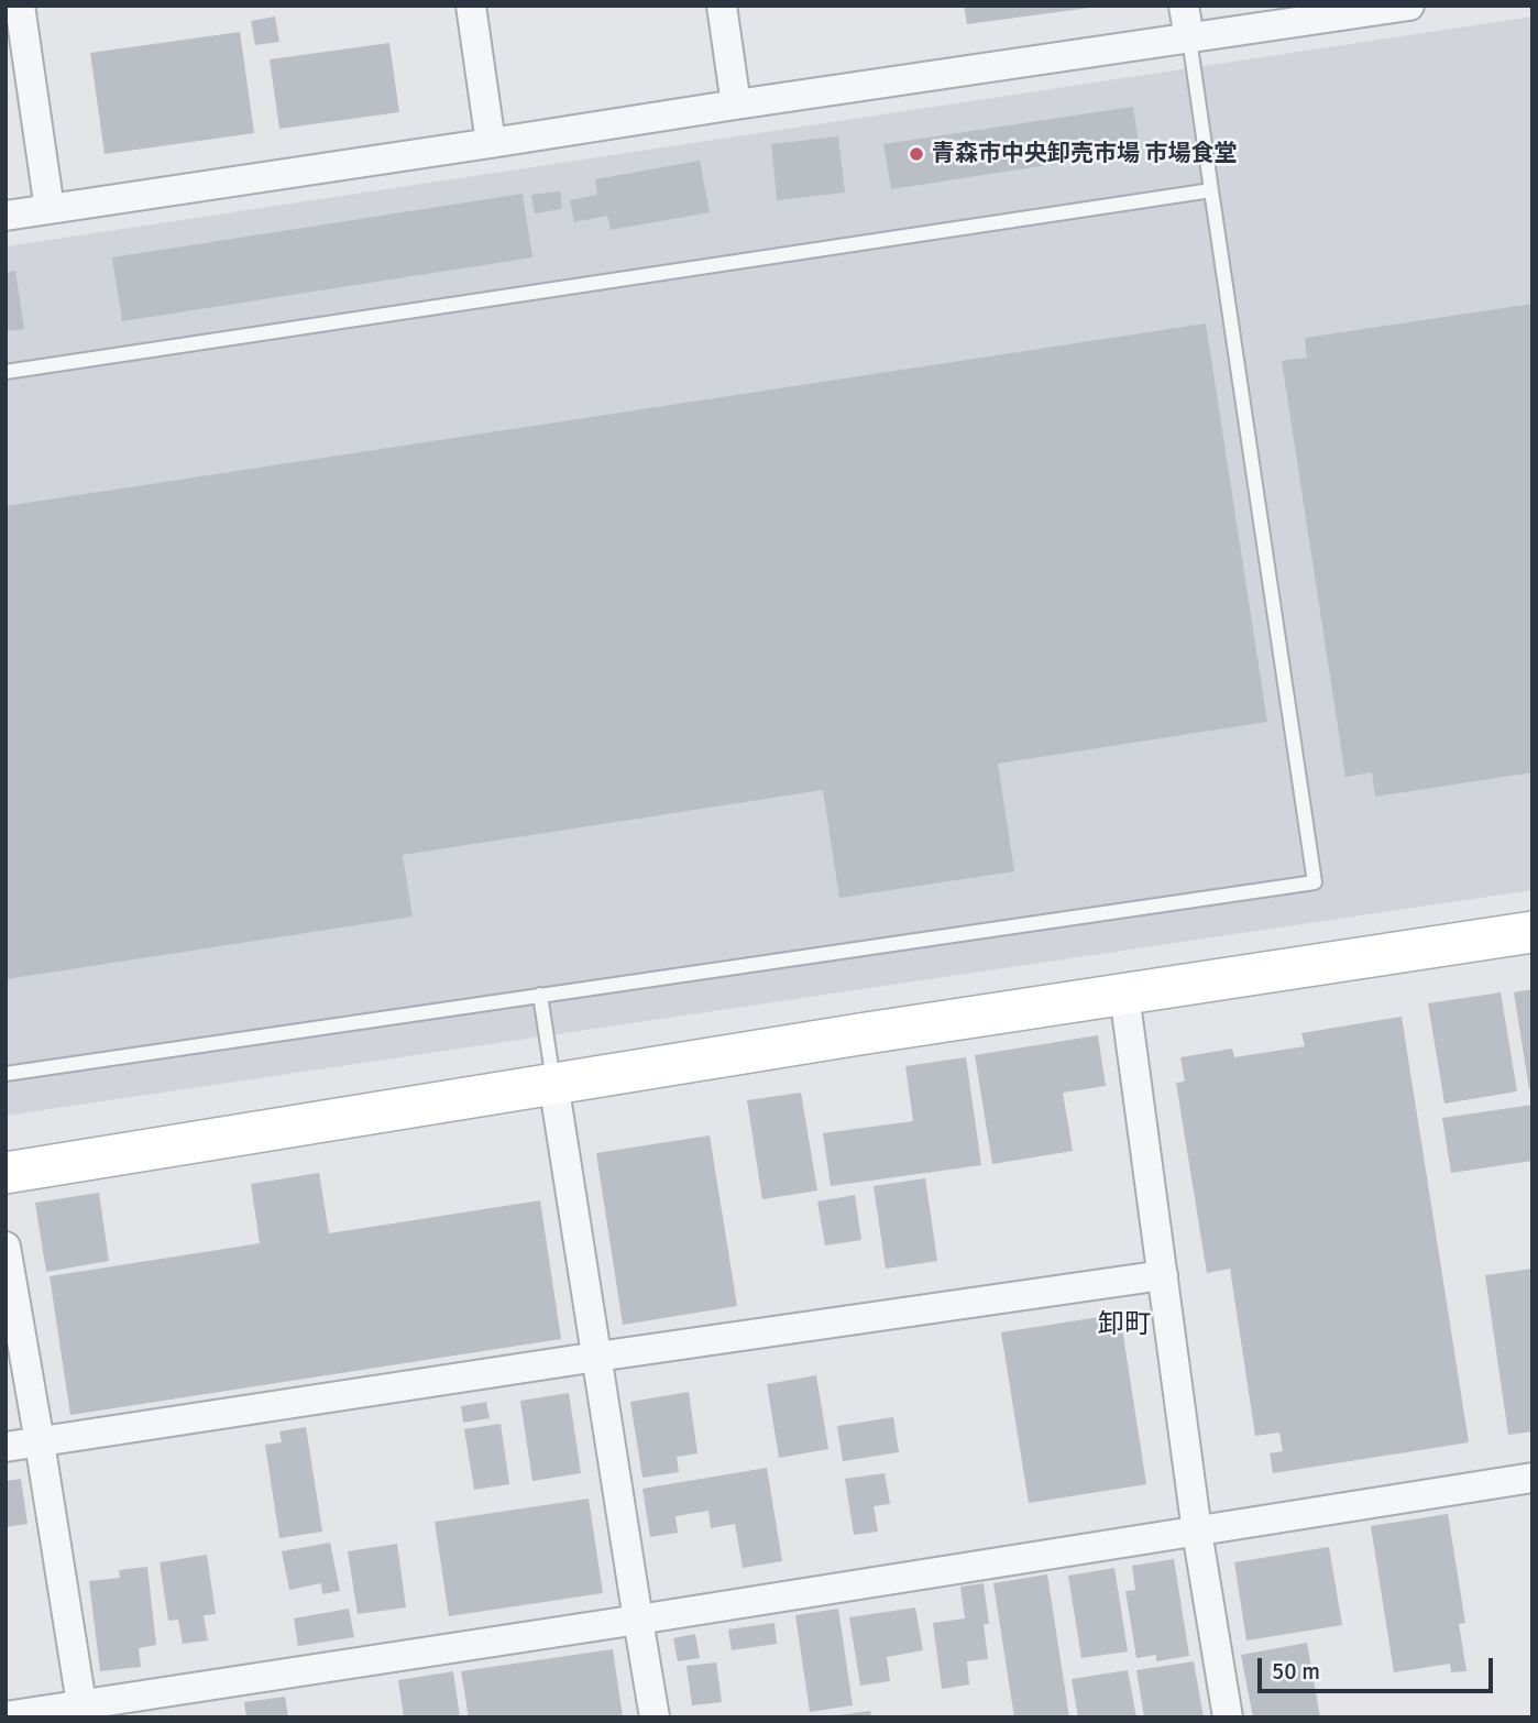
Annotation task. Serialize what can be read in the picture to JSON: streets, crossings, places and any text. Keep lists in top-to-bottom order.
{
  "districts": ["卸町"],
  "places": ["青森市中央卸売市場 市場食堂"],
  "scale_bar": "50 m"
}
